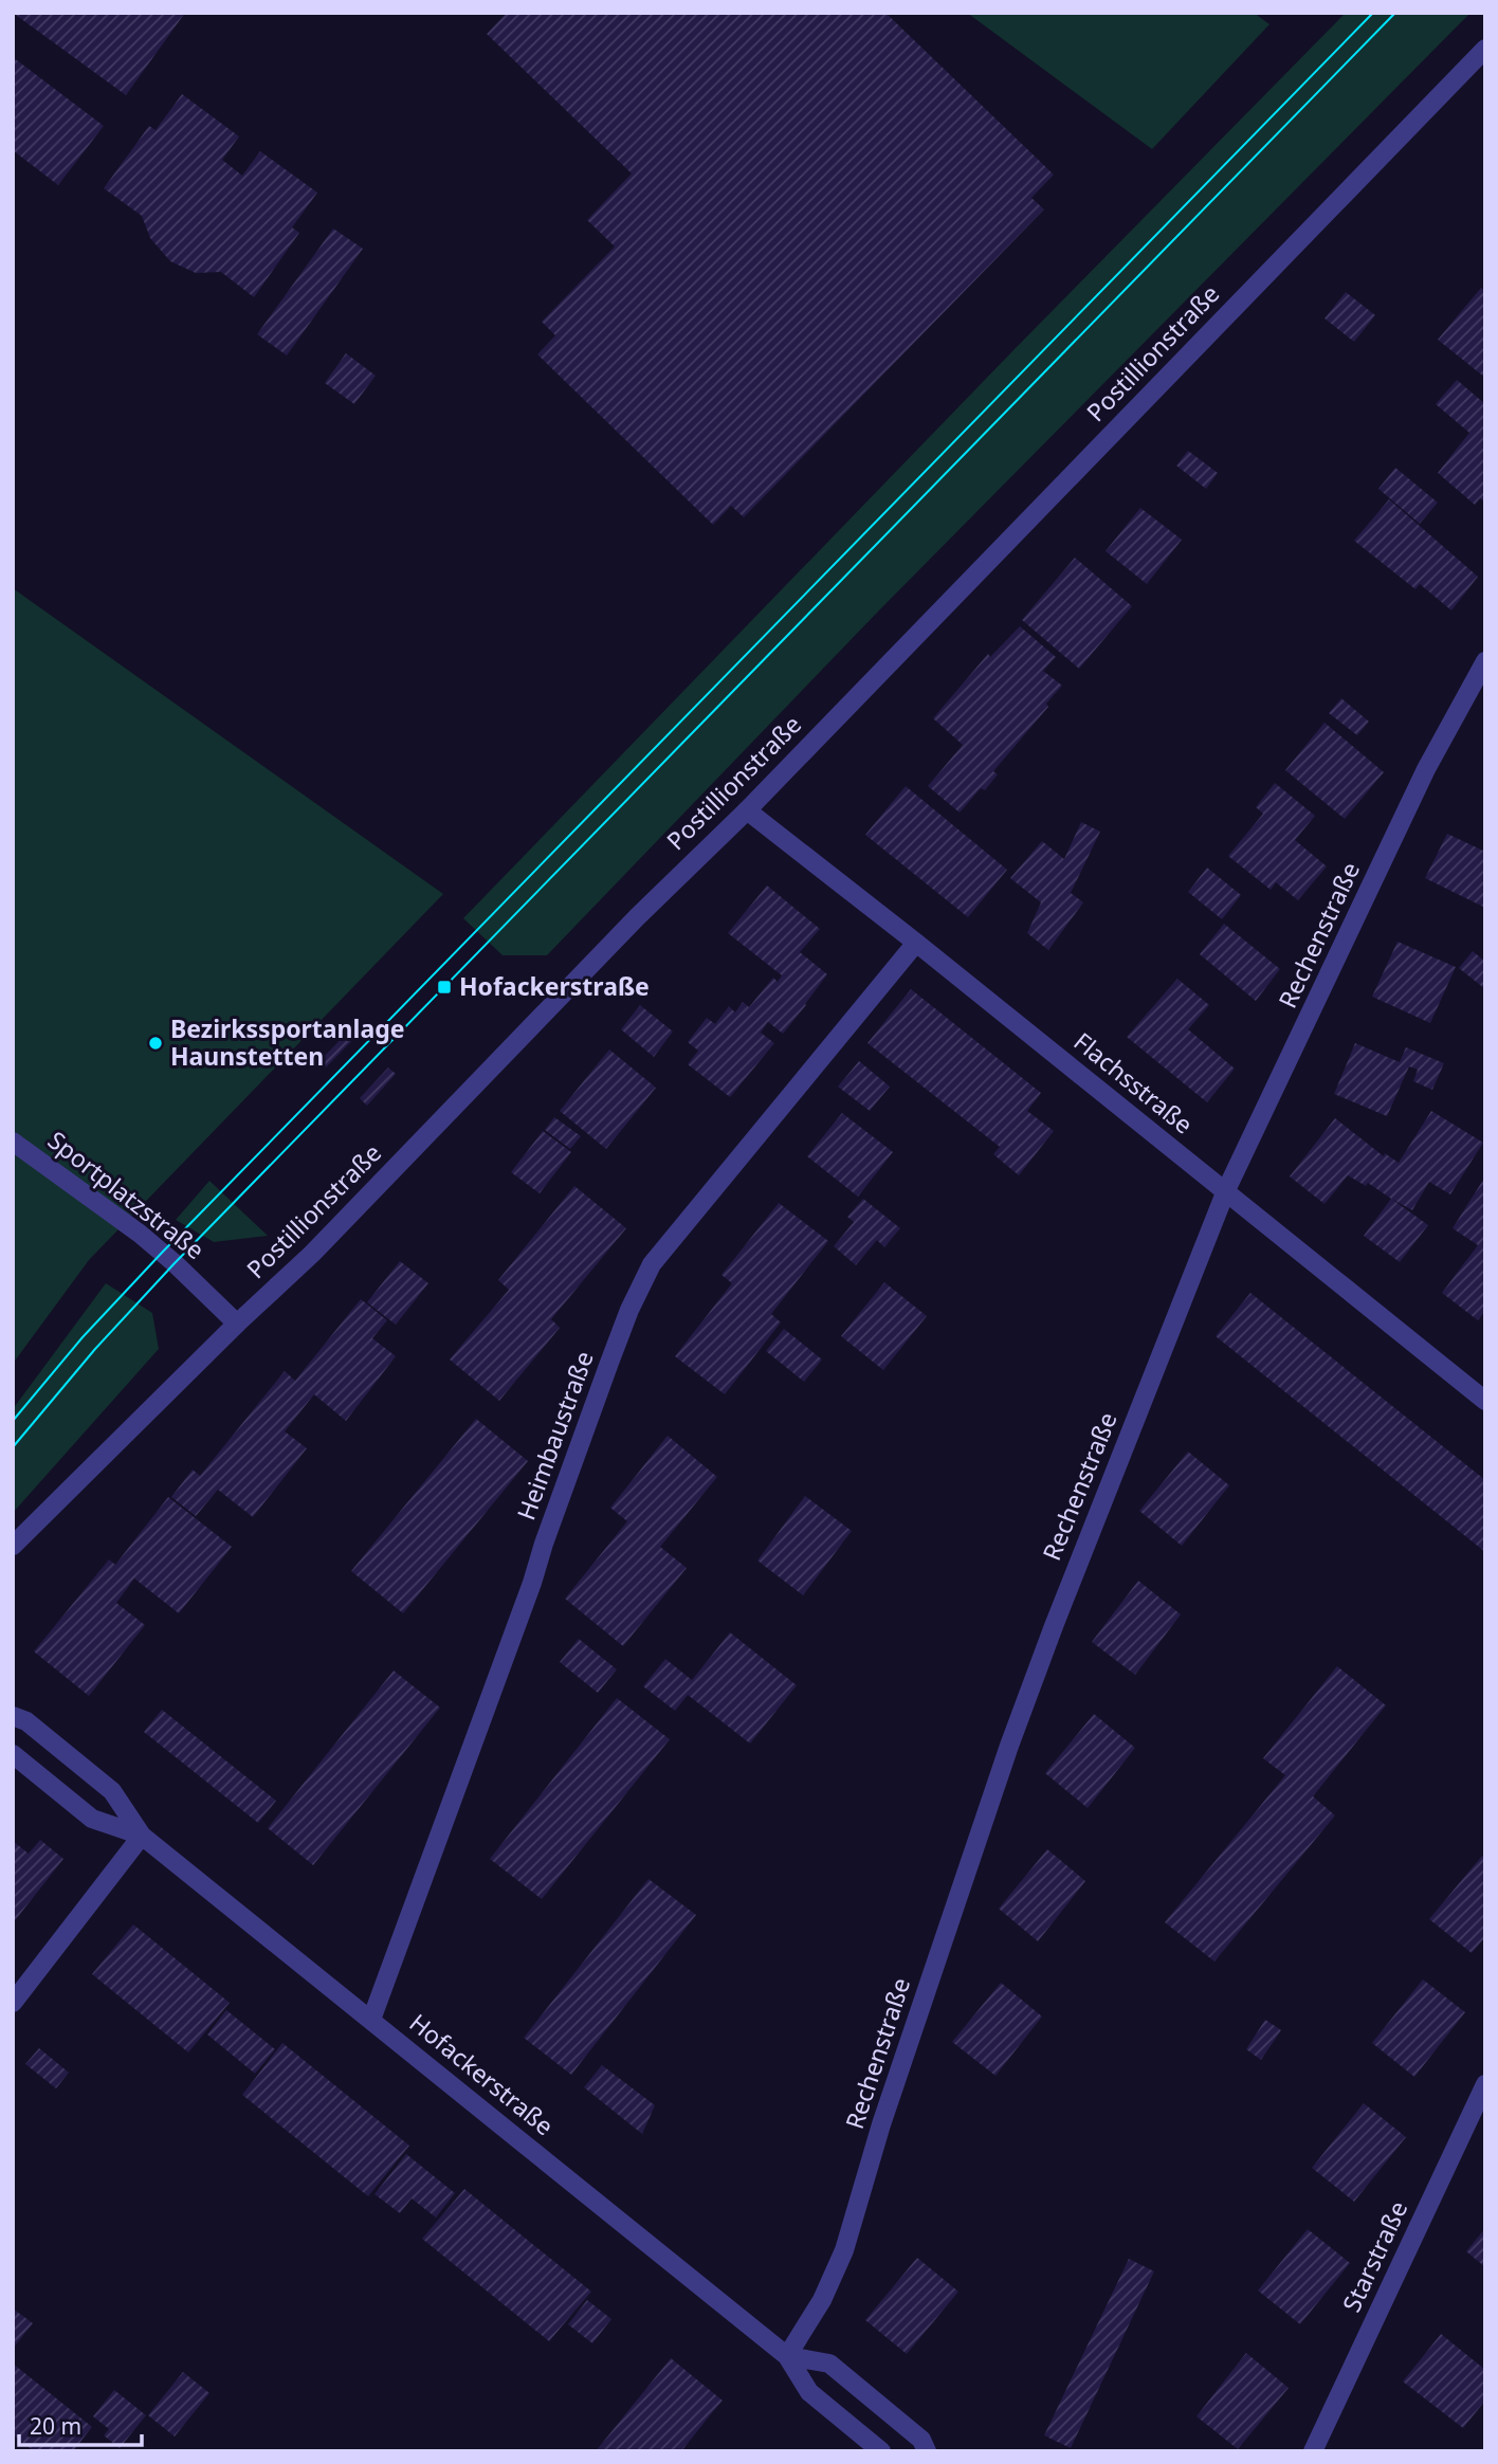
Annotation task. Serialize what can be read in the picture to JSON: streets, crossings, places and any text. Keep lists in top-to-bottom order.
{
  "streets": {
    "street": [
      "Postillionstraße",
      "Rechenstraße",
      "Flachsstraße",
      "Sportplatzstraße",
      "Heimbaustraße",
      "Hofackerstraße",
      "Starstraße"
    ]
  },
  "crossings": [
    ["Postillionstraße", "Flachsstraße"],
    ["Postillionstraße", "Sportplatzstraße"],
    ["Rechenstraße", "Flachsstraße"],
    ["Rechenstraße", "Hofackerstraße"],
    ["Flachsstraße", "Heimbaustraße"],
    ["Heimbaustraße", "Hofackerstraße"]
  ],
  "places": {
    "transit": ["Hofackerstraße"],
    "other": ["Bezirkssportanlage Haunstetten"]
  },
  "scale_bar": "20 m"
}
